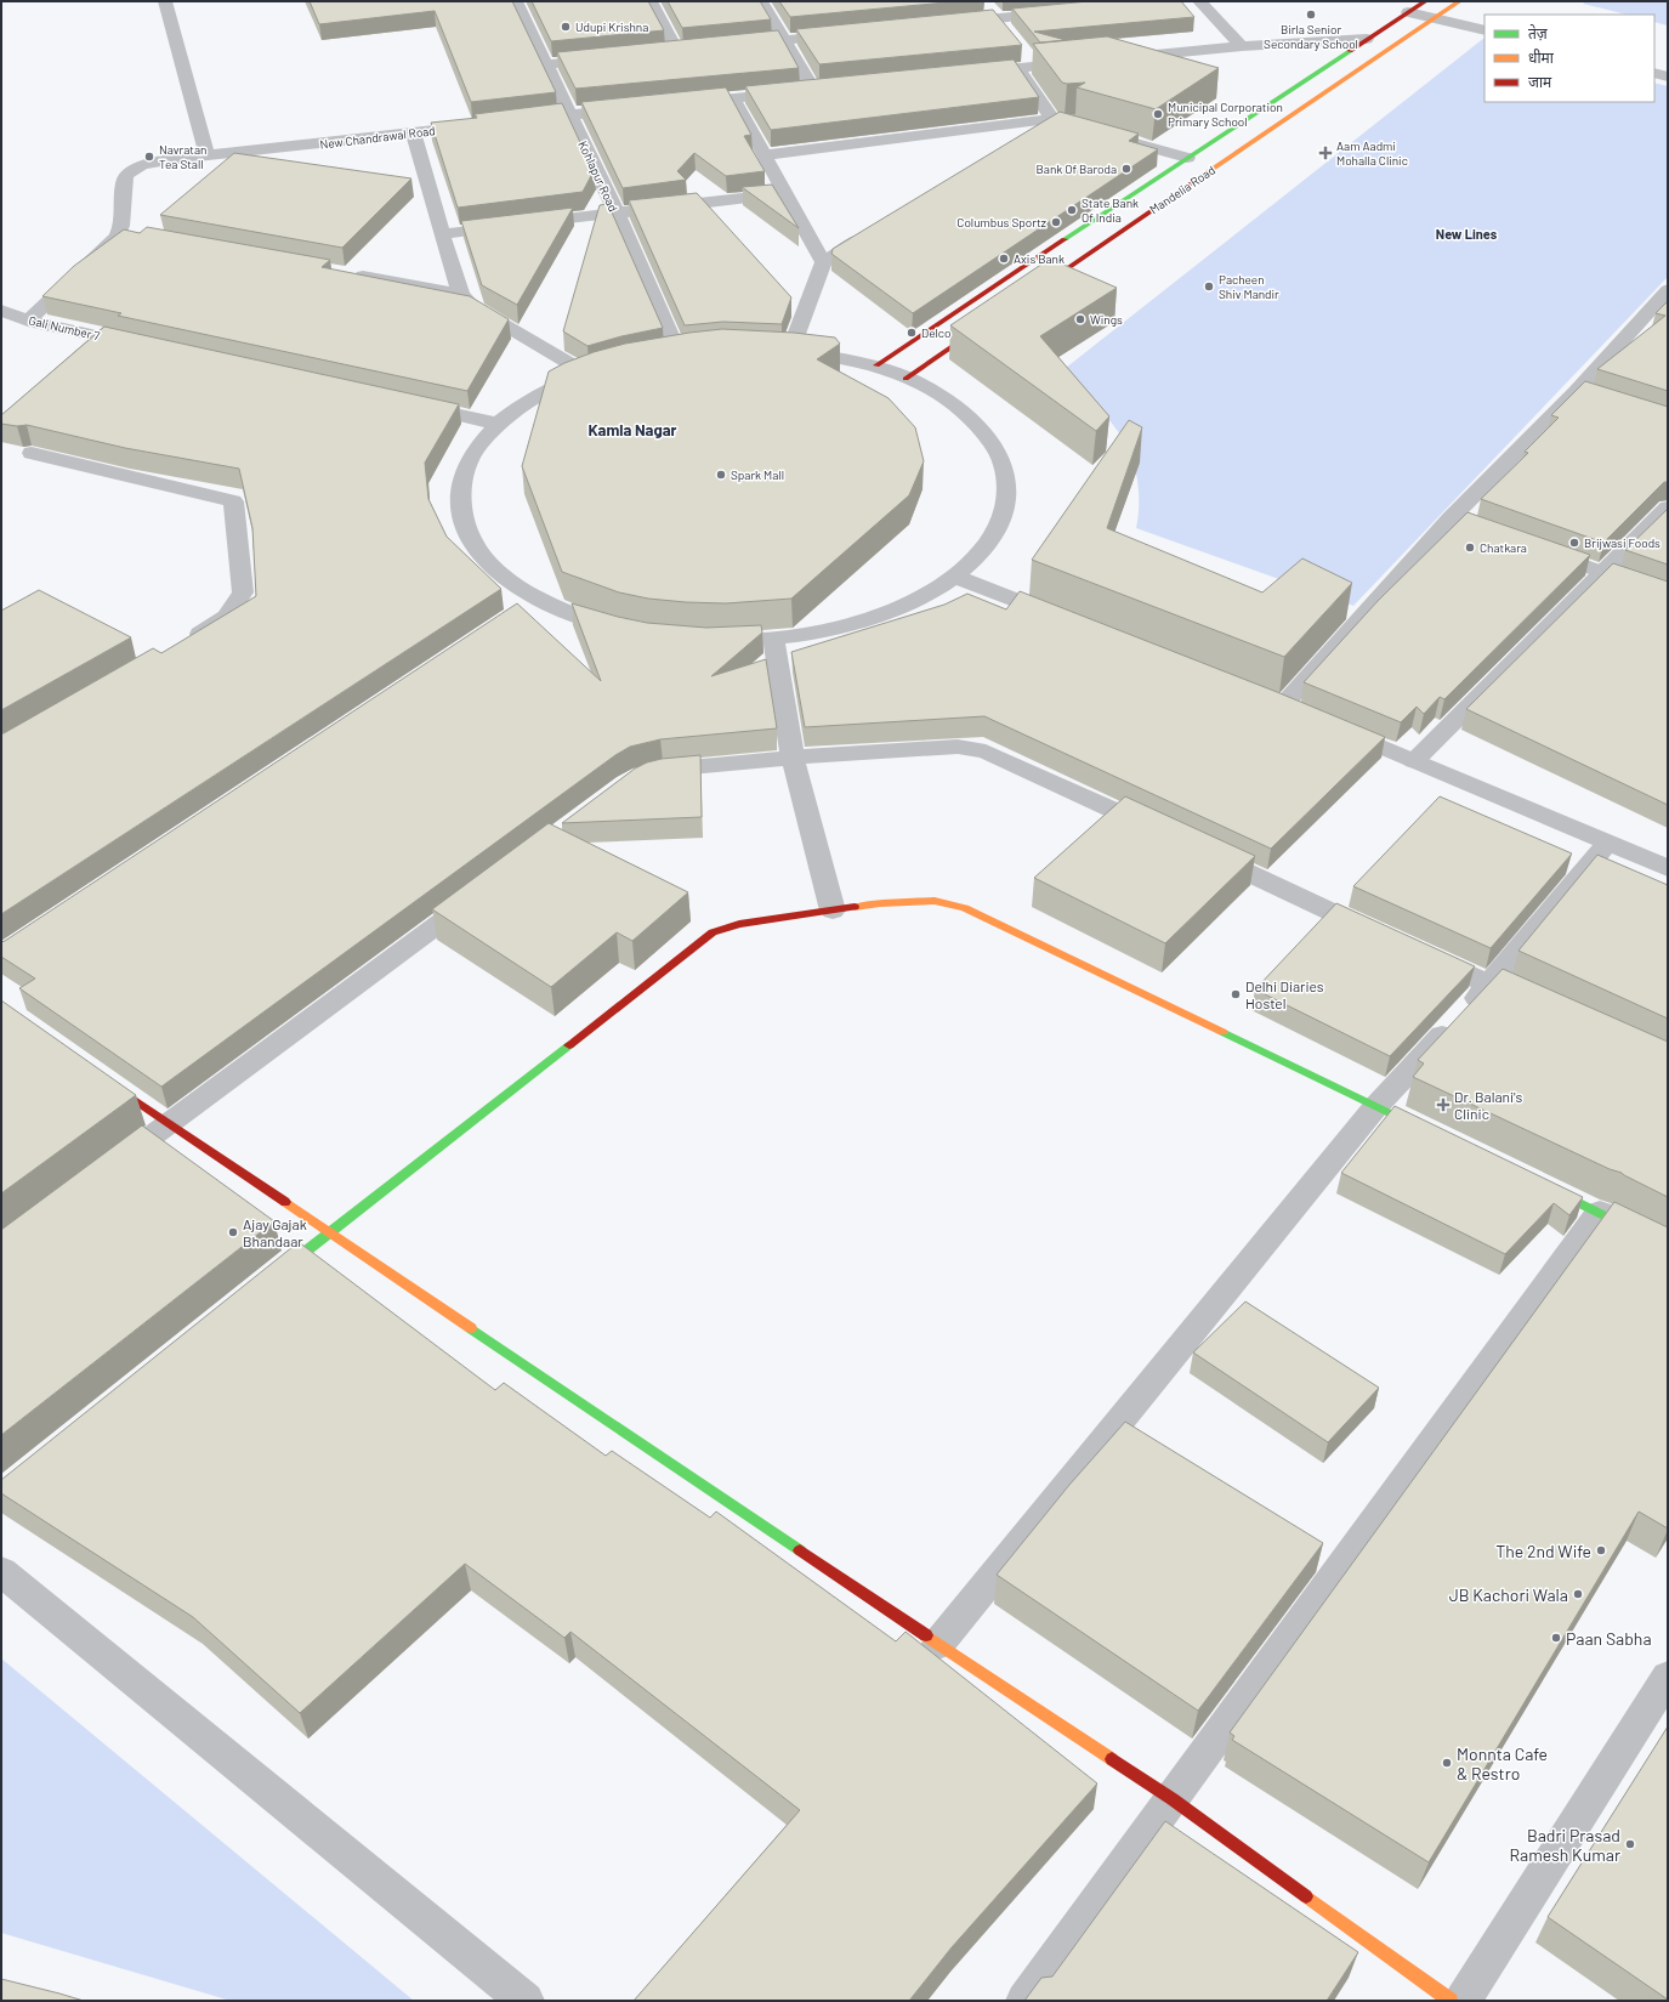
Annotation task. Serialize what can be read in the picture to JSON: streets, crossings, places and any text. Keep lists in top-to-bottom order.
{
  "streets": {
    "street": [
      "New Chandrawal Road",
      "Kohlapur Road",
      "Mandelia Road",
      "Gali Number 7"
    ]
  },
  "districts": ["New Lines", "Kamla Nagar"],
  "places": {
    "other": [
      "Birla Senior Secondary School",
      "Udupi Krishna",
      "Municipal Corporation Primary School",
      "Navratan Tea Stall",
      "Bank Of Baroda",
      "State Bank Of India",
      "Columbus Sportz",
      "Axis Bank",
      "Pacheen Shiv Mandir",
      "Wings",
      "Delco",
      "Spark Mall",
      "Brijwasi Foods",
      "Chatkara",
      "Delhi Diaries Hostel",
      "Ajay Gajak Bhandaar",
      "The 2nd Wife",
      "JB Kachori Wala",
      "Paan Sabha",
      "Monnta Cafe & Restro",
      "Badri Prasad Ramesh Kumar"
    ],
    "health": ["Aam Aadmi Mohalla Clinic", "Dr. Balani's Clinic"]
  },
  "legend": ["तेज़", "धीमा", "जाम"]
}
